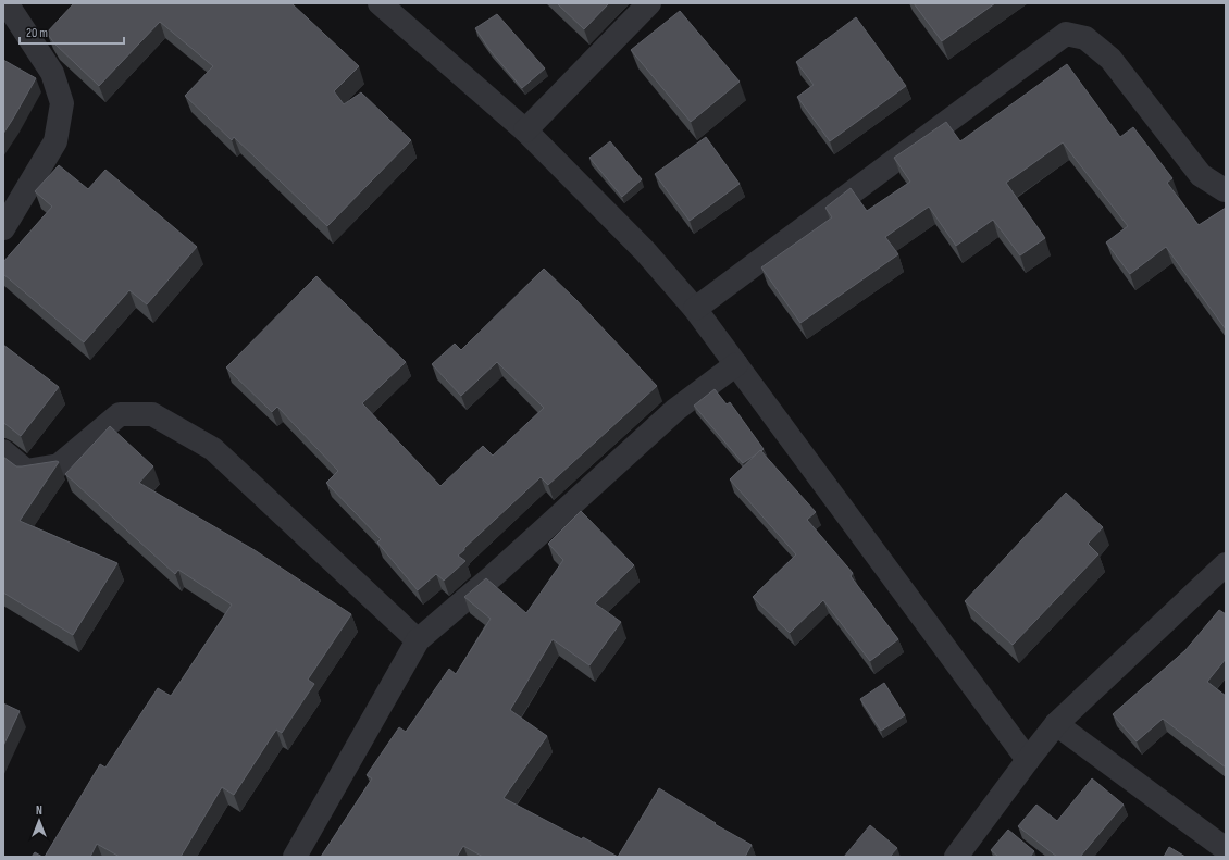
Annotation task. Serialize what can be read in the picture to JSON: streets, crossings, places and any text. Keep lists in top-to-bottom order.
{
  "scale_bar": "20 m",
  "north": "top"
}
